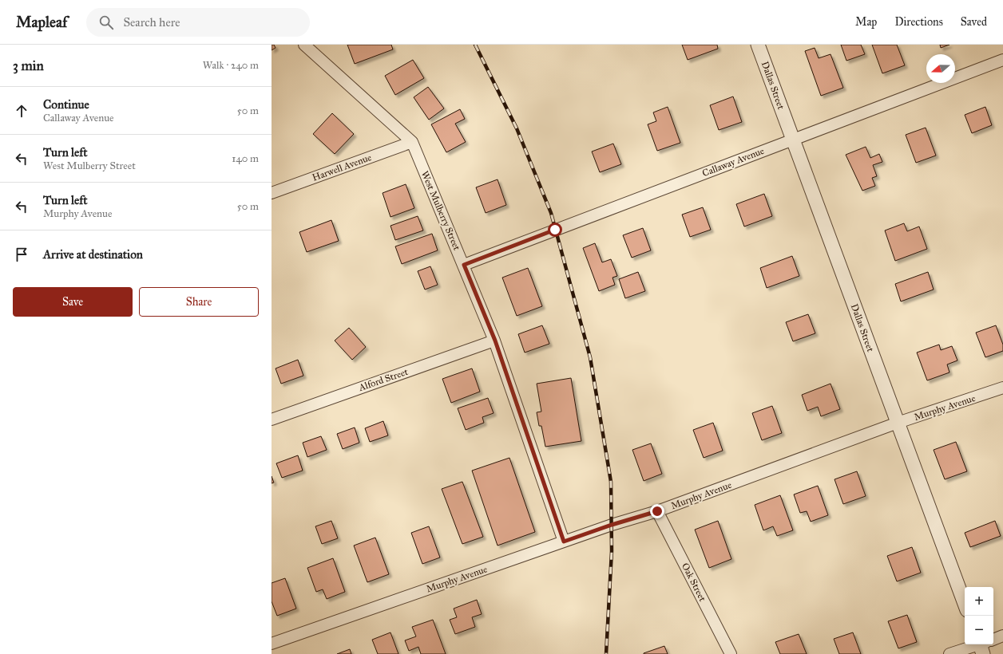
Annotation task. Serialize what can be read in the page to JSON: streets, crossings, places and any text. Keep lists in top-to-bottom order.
{
  "streets": {
    "street": [
      "Dallas Street",
      "Callaway Avenue",
      "Harwell Avenue",
      "West Mulberry Street",
      "Alford Street",
      "Murphy Avenue",
      "Oak Street"
    ]
  },
  "crossings": [
    ["Dallas Street", "Callaway Avenue"],
    ["Dallas Street", "Murphy Avenue"],
    ["Callaway Avenue", "West Mulberry Street"],
    ["Harwell Avenue", "West Mulberry Street"],
    ["West Mulberry Street", "Alford Street"],
    ["West Mulberry Street", "Murphy Avenue"],
    ["Murphy Avenue", "Oak Street"]
  ],
  "north": "left",
  "page": {
    "header": "Mapleaf",
    "search": "Search here",
    "nav": ["Map", "Directions", "Saved"],
    "heading": ["3 min", "Walk · 240 m"],
    "list": [
      ["Continue", "Callaway Avenue", "50 m"],
      ["Turn left", "West Mulberry Street", "140 m"],
      ["Turn left", "Murphy Avenue", "50 m"],
      "Arrive at destination"
    ],
    "buttons": ["Save", "Share"],
    "map_buttons": ["+", "−"]
  }
}
